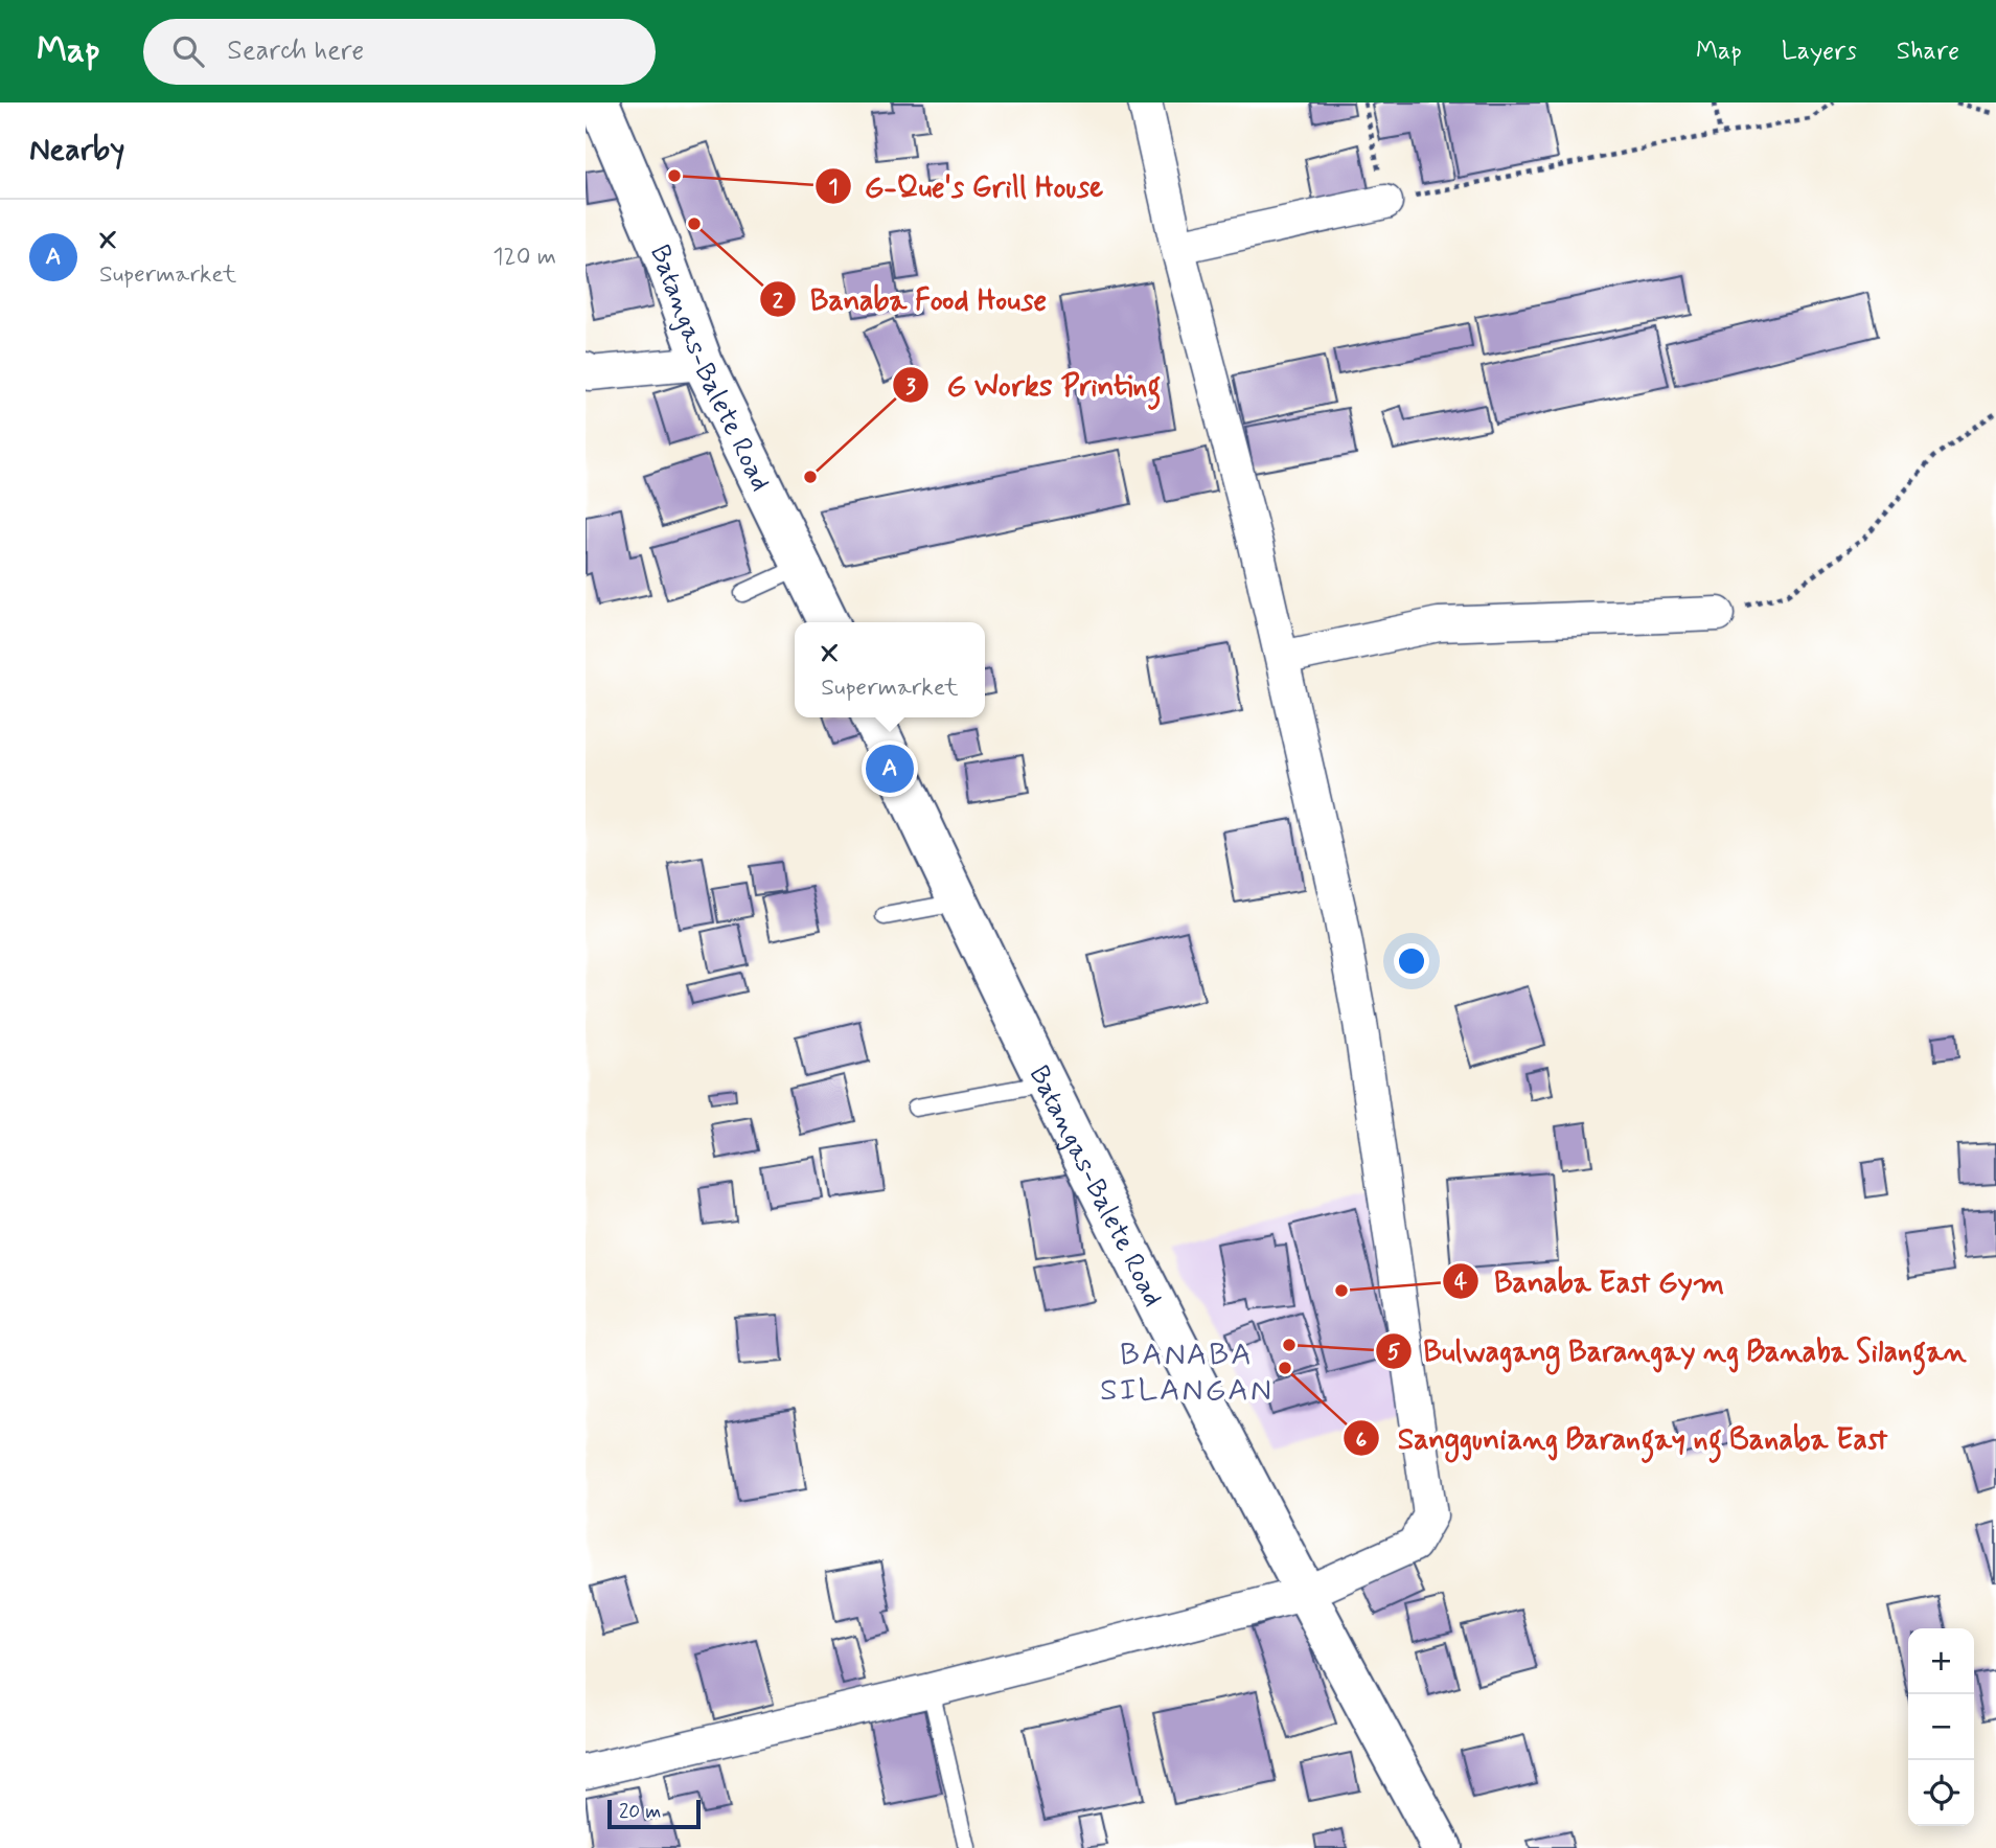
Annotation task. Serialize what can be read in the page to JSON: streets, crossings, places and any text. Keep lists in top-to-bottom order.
{
  "streets": {
    "main road": ["Batangas-Balete Road"]
  },
  "districts": ["BANABA SILANGAN"],
  "places": [
    "G-Que's Grill House",
    "Banaba Food House",
    "G Works Printing",
    "Banaba East Gym",
    "Bulwagang Barangay ng Banaba Silangan",
    "Sangguniang Barangay ng Banaba East"
  ],
  "scale_bar": "20 m",
  "page": {
    "header": "Map",
    "search": "Search here",
    "nav": ["Map", "Layers", "Share"],
    "heading": "Nearby",
    "list": [
      {
        "mark": "A",
        "name": "X",
        "note": "Supermarket",
        "value": "120 m"
      }
    ],
    "popup": ["X", "Supermarket"],
    "pins": "A",
    "map_buttons": ["+", "−"],
    "scale": "20 m"
  }
}
